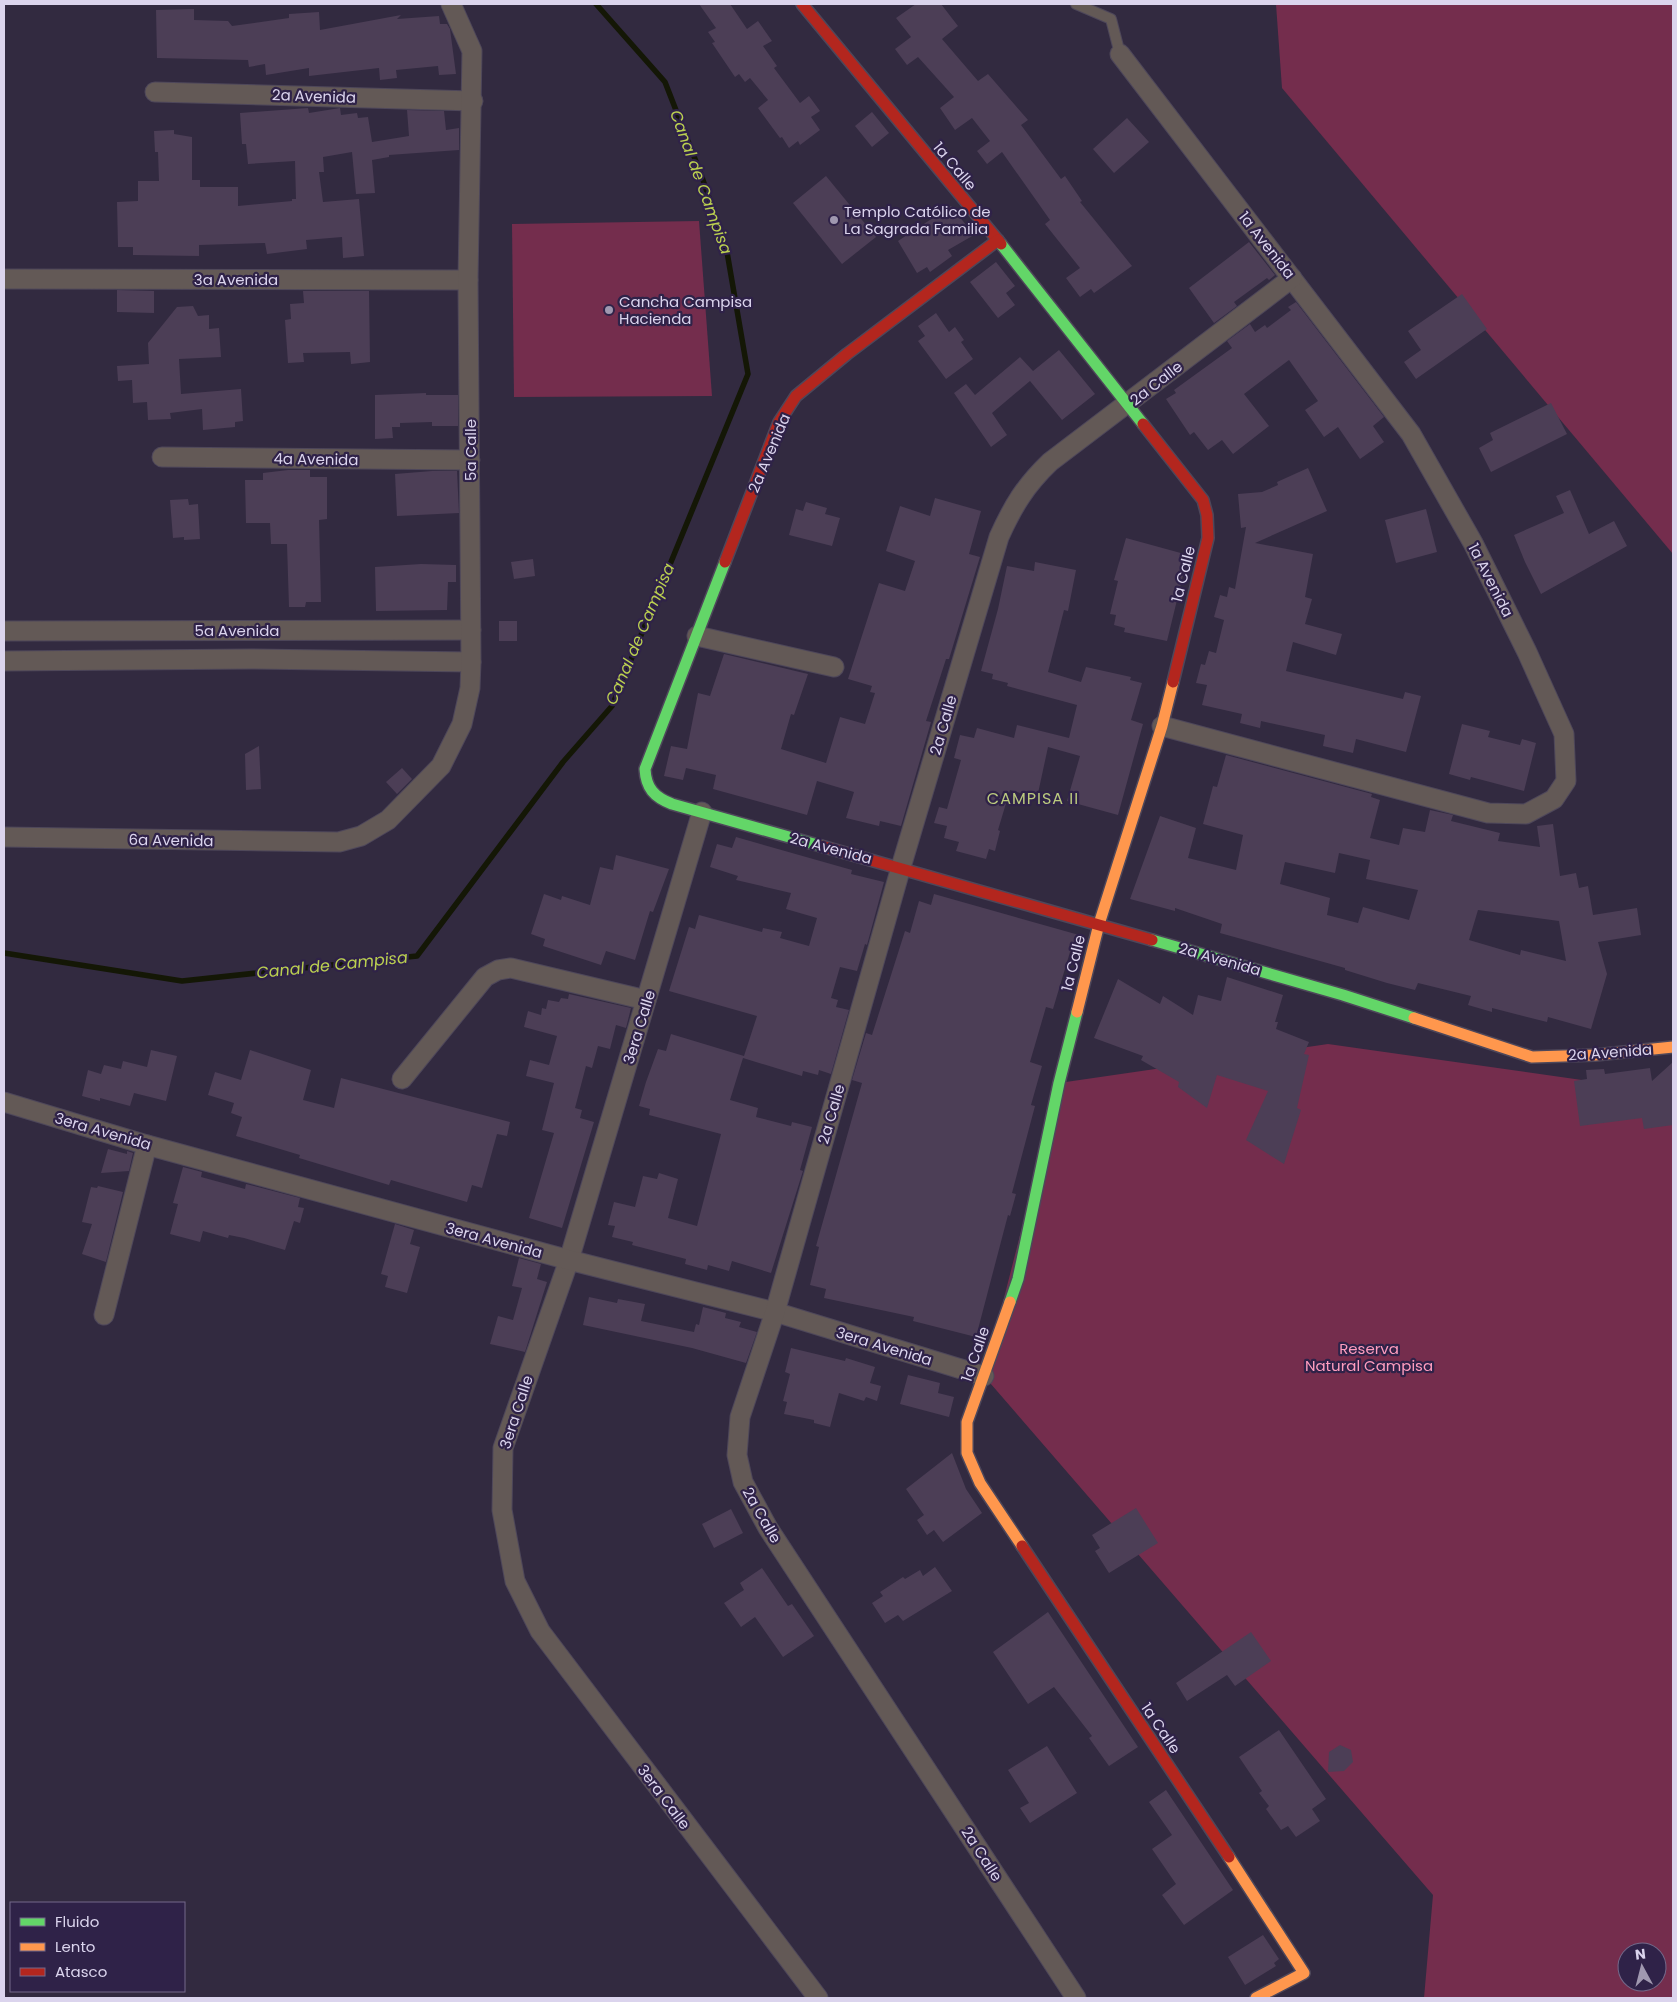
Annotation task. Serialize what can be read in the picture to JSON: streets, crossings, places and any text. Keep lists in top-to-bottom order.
{
  "streets": {
    "street": [
      "2a Avenida",
      "1a Calle",
      "1a Avenida",
      "3a Avenida",
      "2a Calle",
      "5a Calle",
      "4a Avenida",
      "5a Avenida",
      "6a Avenida",
      "3era Calle",
      "3era Avenida"
    ]
  },
  "crossings": [
    ["2a Avenida", "1a Calle"],
    ["2a Avenida", "2a Calle"],
    ["2a Avenida", "5a Calle"],
    ["2a Avenida", "3era Calle"],
    ["1a Calle", "1a Avenida"],
    ["1a Calle", "2a Calle"],
    ["1a Calle", "3era Avenida"],
    ["1a Avenida", "2a Calle"],
    ["3a Avenida", "5a Calle"],
    ["2a Calle", "3era Avenida"],
    ["5a Calle", "4a Avenida"],
    ["5a Calle", "5a Avenida"],
    ["5a Calle", "6a Avenida"],
    ["3era Calle", "3era Avenida"]
  ],
  "districts": ["CAMPISA II"],
  "water": ["Canal de Campisa"],
  "parks": ["Reserva Natural Campisa"],
  "places": ["Templo Católico de La Sagrada Familia", "Cancha Campisa Hacienda"],
  "legend": ["Fluido", "Lento", "Atasco"],
  "north": "top"
}
